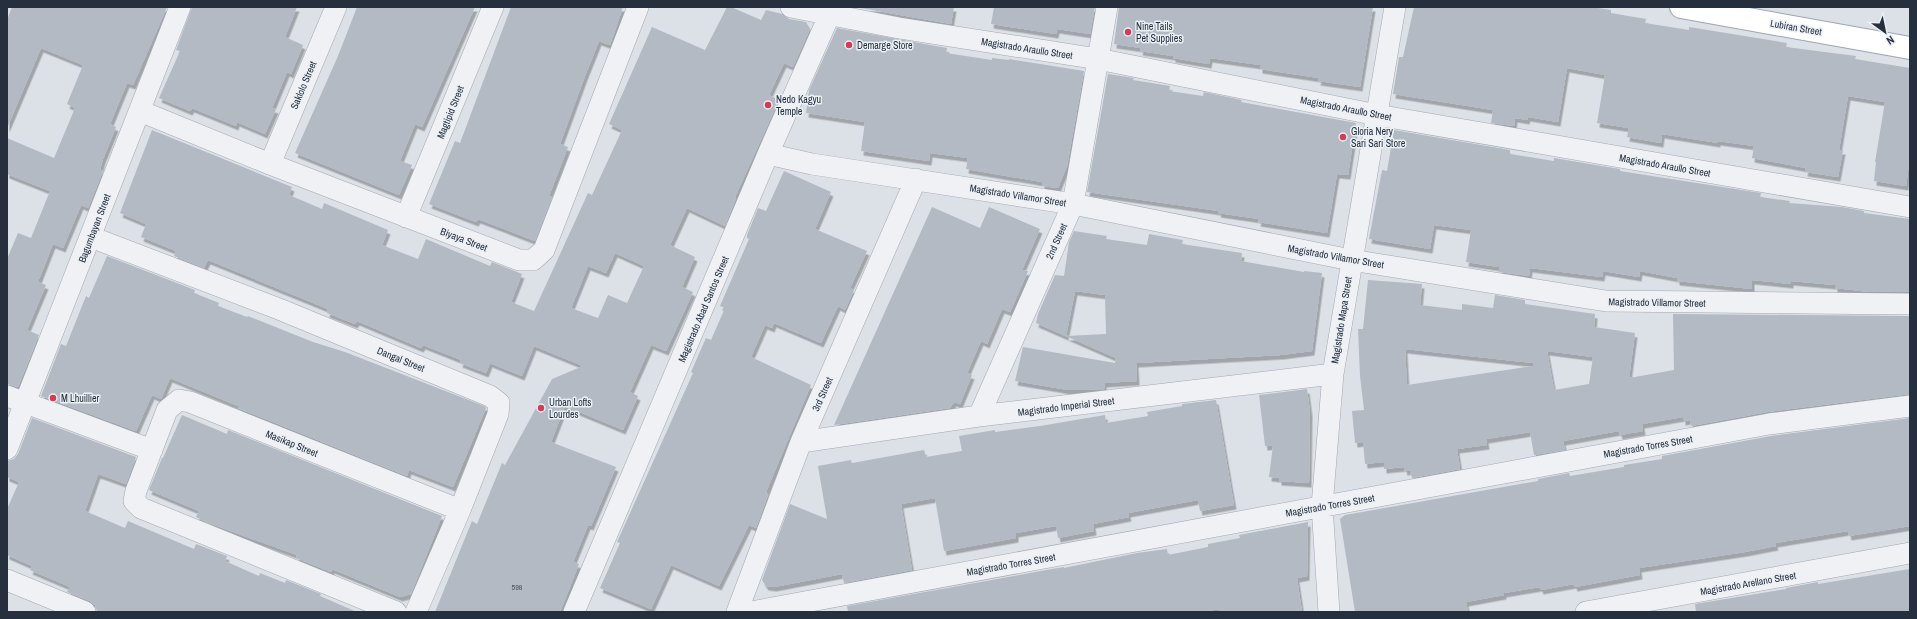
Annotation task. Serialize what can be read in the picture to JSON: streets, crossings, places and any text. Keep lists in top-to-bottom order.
{
  "streets": {
    "main road": ["Lubiran Street"],
    "street": [
      "Magistrado Araullo Street",
      "Saklolo Street",
      "Magtipid Street",
      "Magistrado Villamor Street",
      "Bagumbayan Street",
      "Biyaya Street",
      "2nd Street",
      "Magistrado Abad Santos Street",
      "Magistrado Mapa Street",
      "Dangal Street",
      "3rd Street",
      "Magistrado Imperial Street",
      "Masikap Street",
      "Magistrado Torres Street",
      "Magistrado Arellano Street"
    ]
  },
  "crossings": [
    ["Magistrado Araullo Street", "2nd Street"],
    ["Magistrado Araullo Street", "Magistrado Abad Santos Street"],
    ["Magistrado Araullo Street", "Magistrado Mapa Street"],
    ["Saklolo Street", "Biyaya Street"],
    ["Magtipid Street", "Biyaya Street"],
    ["Magistrado Villamor Street", "2nd Street"],
    ["Magistrado Villamor Street", "Magistrado Abad Santos Street"],
    ["Magistrado Villamor Street", "Magistrado Mapa Street"],
    ["Magistrado Villamor Street", "3rd Street"],
    ["Bagumbayan Street", "Biyaya Street"],
    ["Bagumbayan Street", "Dangal Street"],
    ["2nd Street", "Magistrado Imperial Street"],
    ["Magistrado Mapa Street", "Magistrado Imperial Street"],
    ["Magistrado Mapa Street", "Magistrado Torres Street"],
    ["Dangal Street", "Masikap Street"],
    ["3rd Street", "Magistrado Imperial Street"]
  ],
  "places": [
    "Nine Tails Pet Supplies",
    "Demarge Store",
    "Nedo Kagyu Temple",
    "Gloria Nery Sari Sari Store",
    "M Lhuillier",
    "Urban Lofts Lourdes"
  ],
  "house_numbers": ["598"],
  "north": "bottom right"
}
